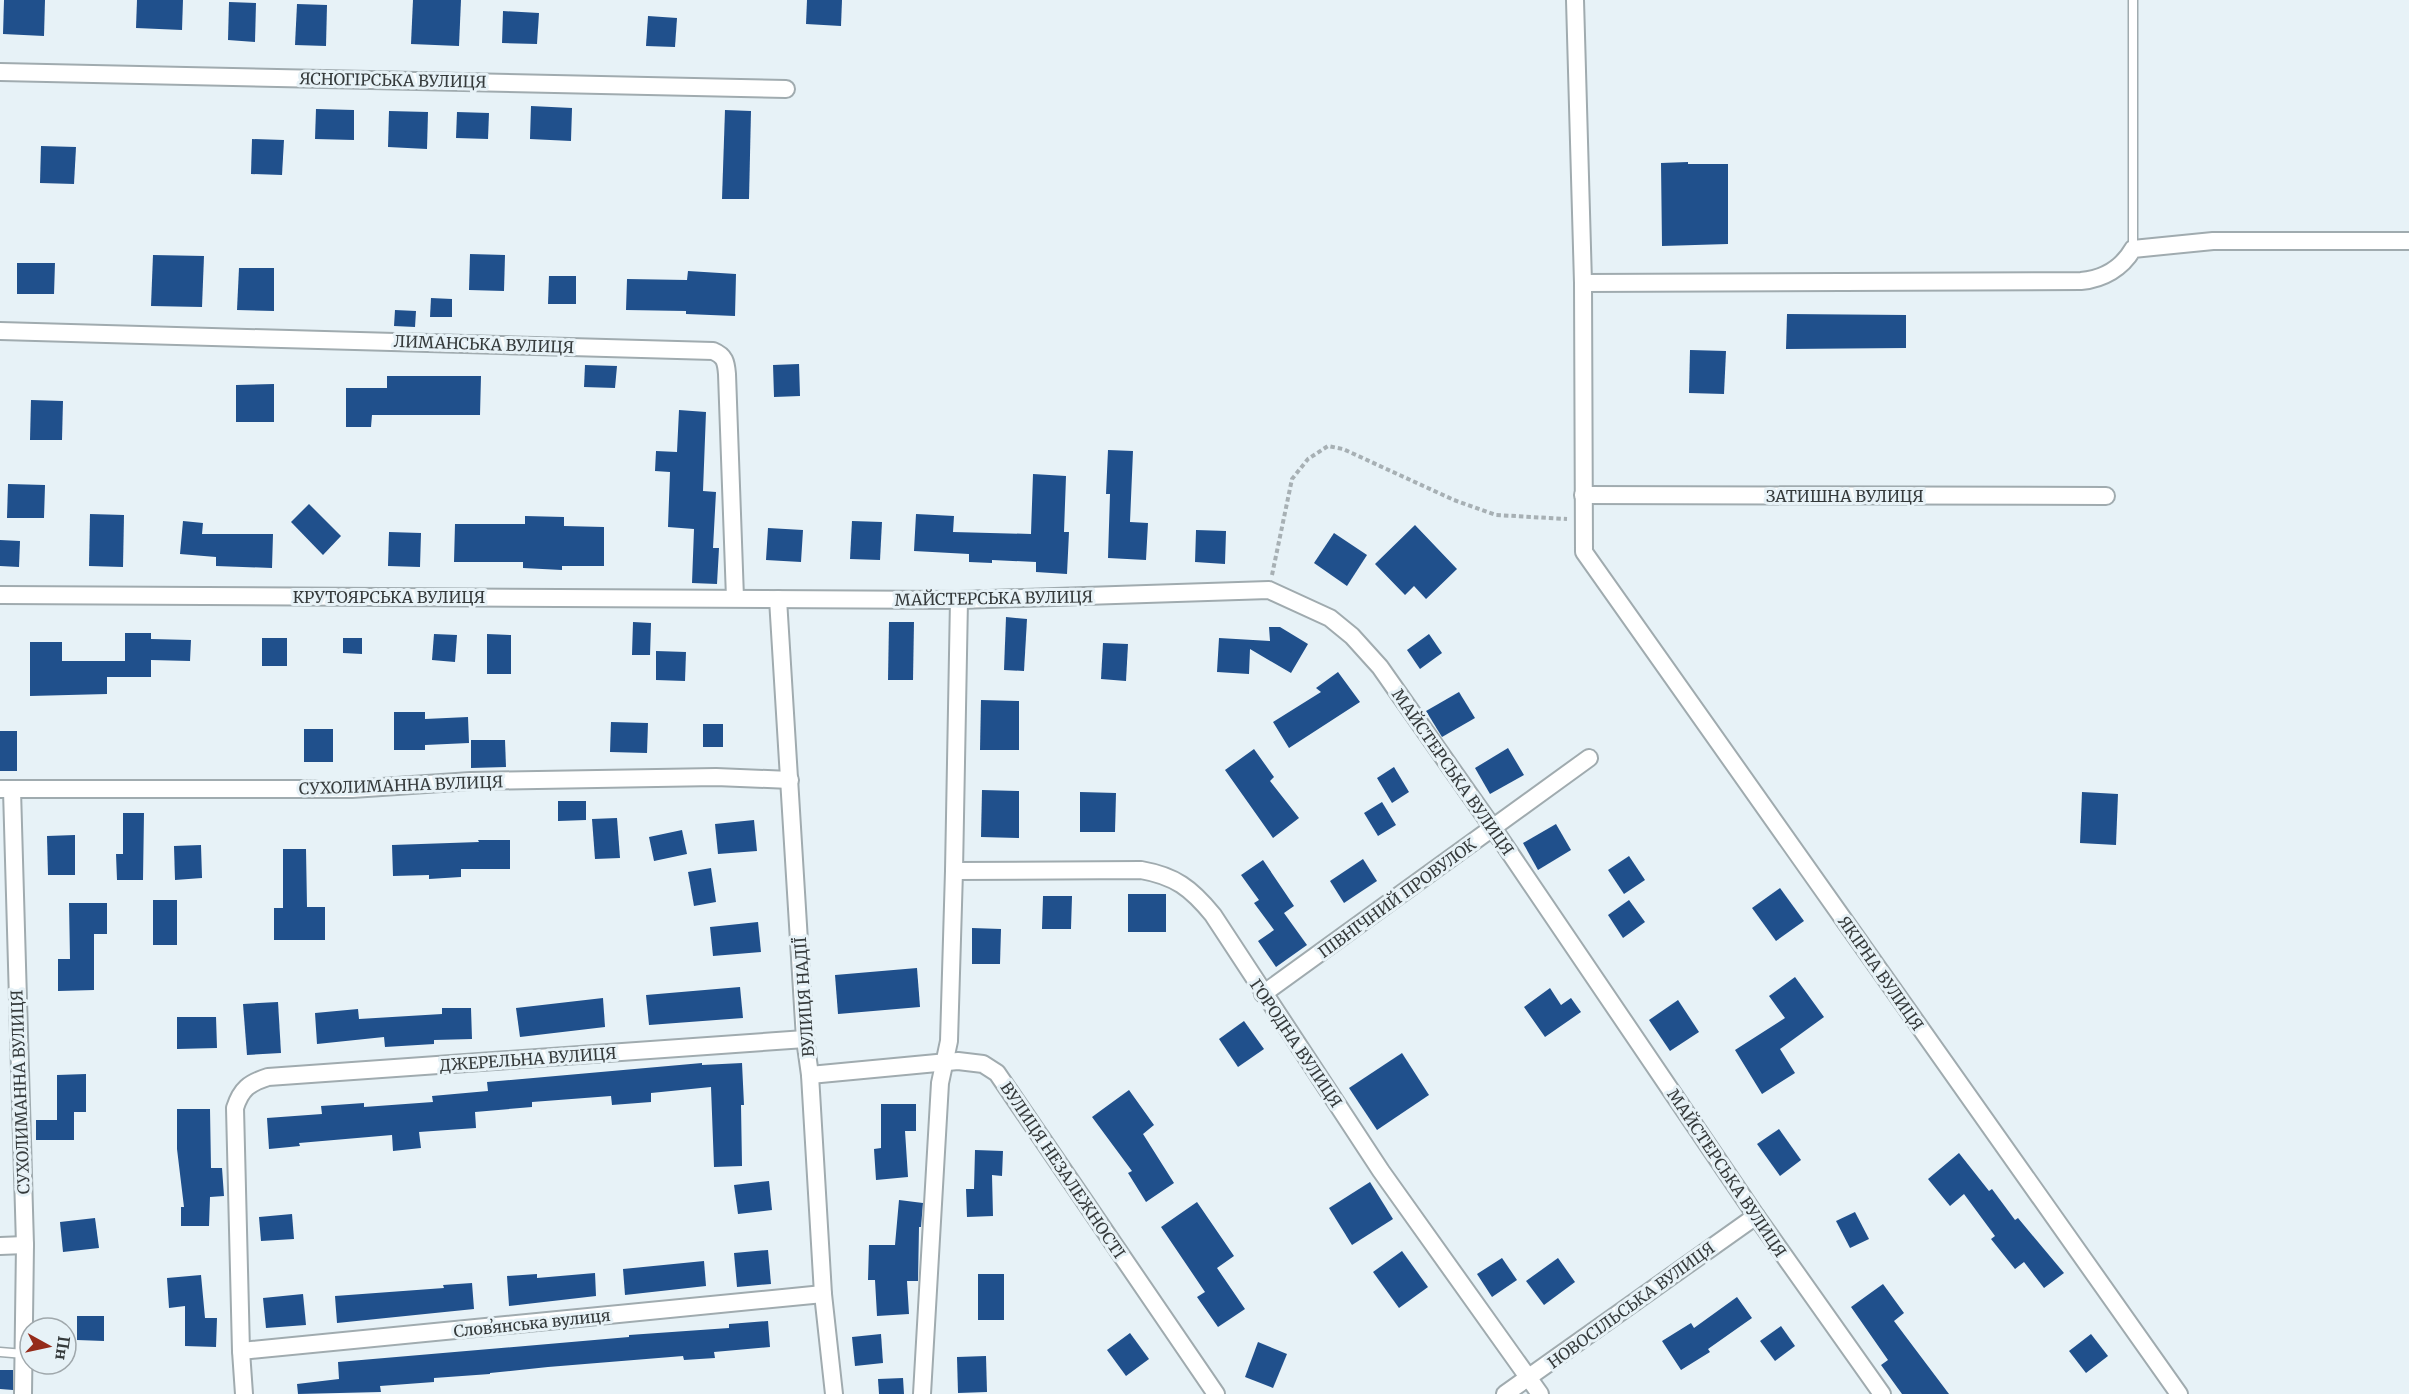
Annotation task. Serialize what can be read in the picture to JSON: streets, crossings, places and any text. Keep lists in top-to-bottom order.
{
  "streets": {
    "street": [
      "ЯСНОГІРСЬКА ВУЛИЦЯ",
      "ЛИМАНСЬКА ВУЛИЦЯ",
      "ЗАТИШНА ВУЛИЦЯ",
      "КРУТОЯРСЬКА ВУЛИЦЯ",
      "МАЙСТЕРСЬКА ВУЛИЦЯ",
      "СУХОЛИМАННА ВУЛИЦЯ",
      "ПІВНІЧНИЙ ПРОВУЛОК",
      "ЯКІРНА ВУЛИЦЯ",
      "ВУЛИЦЯ НАДІЇ",
      "ГОРОДНА ВУЛИЦЯ",
      "ДЖЕРЕЛЬНА ВУЛИЦЯ",
      "ВУЛИЦЯ НЕЗАЛЕЖНОСТІ",
      "НОВОСІЛЬСЬКА ВУЛИЦЯ",
      "Словʼянська вулиця"
    ]
  },
  "crossings": [
    ["ЛИМАНСЬКА ВУЛИЦЯ", "КРУТОЯРСЬКА ВУЛИЦЯ"],
    ["КРУТОЯРСЬКА ВУЛИЦЯ", "МАЙСТЕРСЬКА ВУЛИЦЯ"],
    ["КРУТОЯРСЬКА ВУЛИЦЯ", "ВУЛИЦЯ НАДІЇ"],
    ["МАЙСТЕРСЬКА ВУЛИЦЯ", "ПІВНІЧНИЙ ПРОВУЛОК"],
    ["МАЙСТЕРСЬКА ВУЛИЦЯ", "ВУЛИЦЯ НАДІЇ"],
    ["МАЙСТЕРСЬКА ВУЛИЦЯ", "НОВОСІЛЬСЬКА ВУЛИЦЯ"],
    ["СУХОЛИМАННА ВУЛИЦЯ", "ВУЛИЦЯ НАДІЇ"],
    ["ПІВНІЧНИЙ ПРОВУЛОК", "ГОРОДНА ВУЛИЦЯ"],
    ["ВУЛИЦЯ НАДІЇ", "ДЖЕРЕЛЬНА ВУЛИЦЯ"],
    ["ВУЛИЦЯ НАДІЇ", "ВУЛИЦЯ НЕЗАЛЕЖНОСТІ"],
    ["ВУЛИЦЯ НАДІЇ", "Словʼянська вулиця"],
    ["ГОРОДНА ВУЛИЦЯ", "НОВОСІЛЬСЬКА ВУЛИЦЯ"],
    ["ДЖЕРЕЛЬНА ВУЛИЦЯ", "Словʼянська вулиця"]
  ],
  "north": "right"
}
